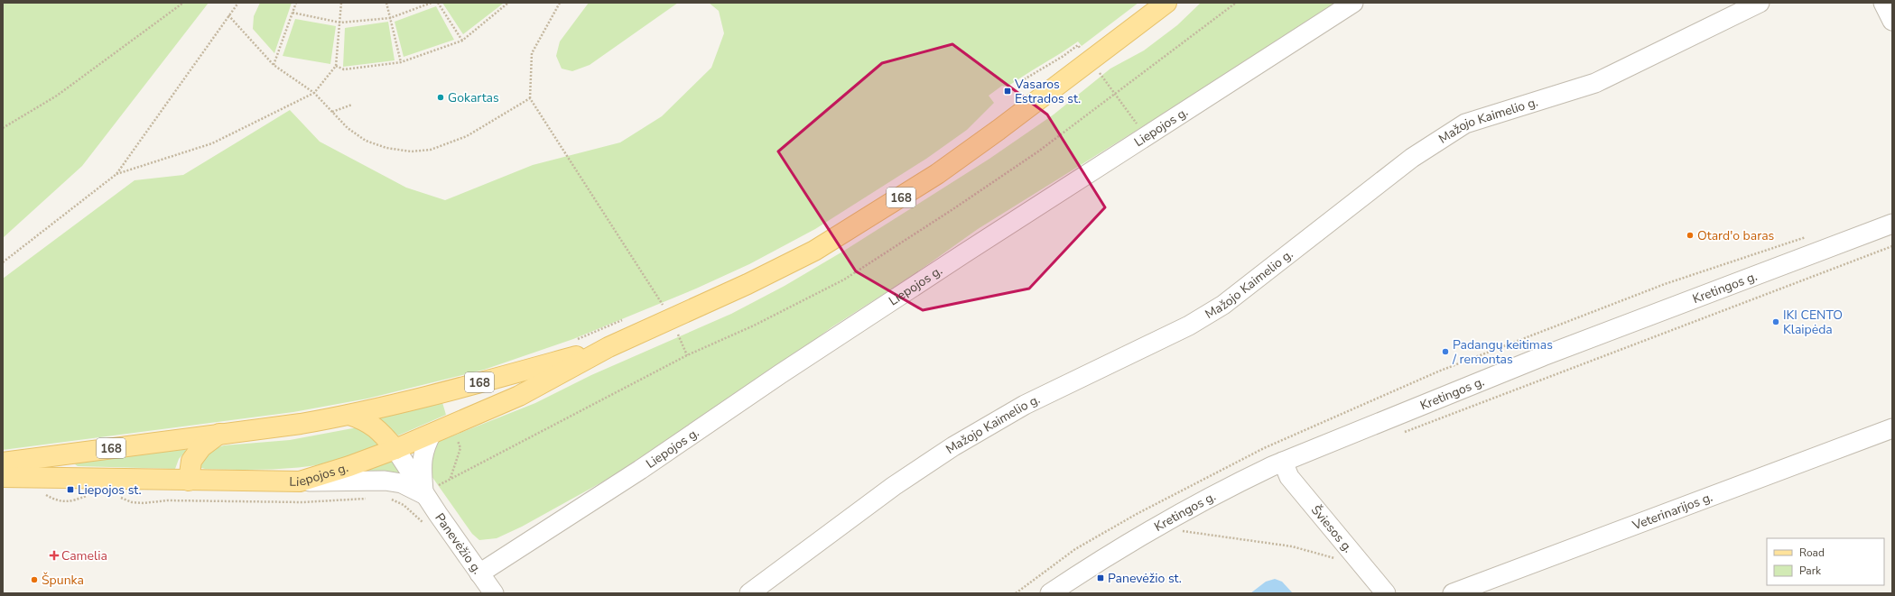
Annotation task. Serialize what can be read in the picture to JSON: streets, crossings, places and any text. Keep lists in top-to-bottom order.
{
  "streets": {
    "main road": ["Liepojos g.", "168"],
    "street": [
      "Mažojo Kaimelio g.",
      "Kretingos g.",
      "Veterinarijos g.",
      "Šviesos g.",
      "Panevėžio g."
    ]
  },
  "crossings": [
    ["Liepojos g.", "Panevėžio g."],
    ["Kretingos g.", "Šviesos g."]
  ],
  "places": {
    "transit": ["Vasaros Estrados st.", "Liepojos st.", "Panevėžio st."],
    "other": [
      "Gokartas",
      "Otard'o baras",
      "IKI CENTO Klaipėda",
      "Padangų keitimas / remontas",
      "Špunka"
    ],
    "health": ["Camelia"]
  },
  "legend": ["Road", "Park"]
}
